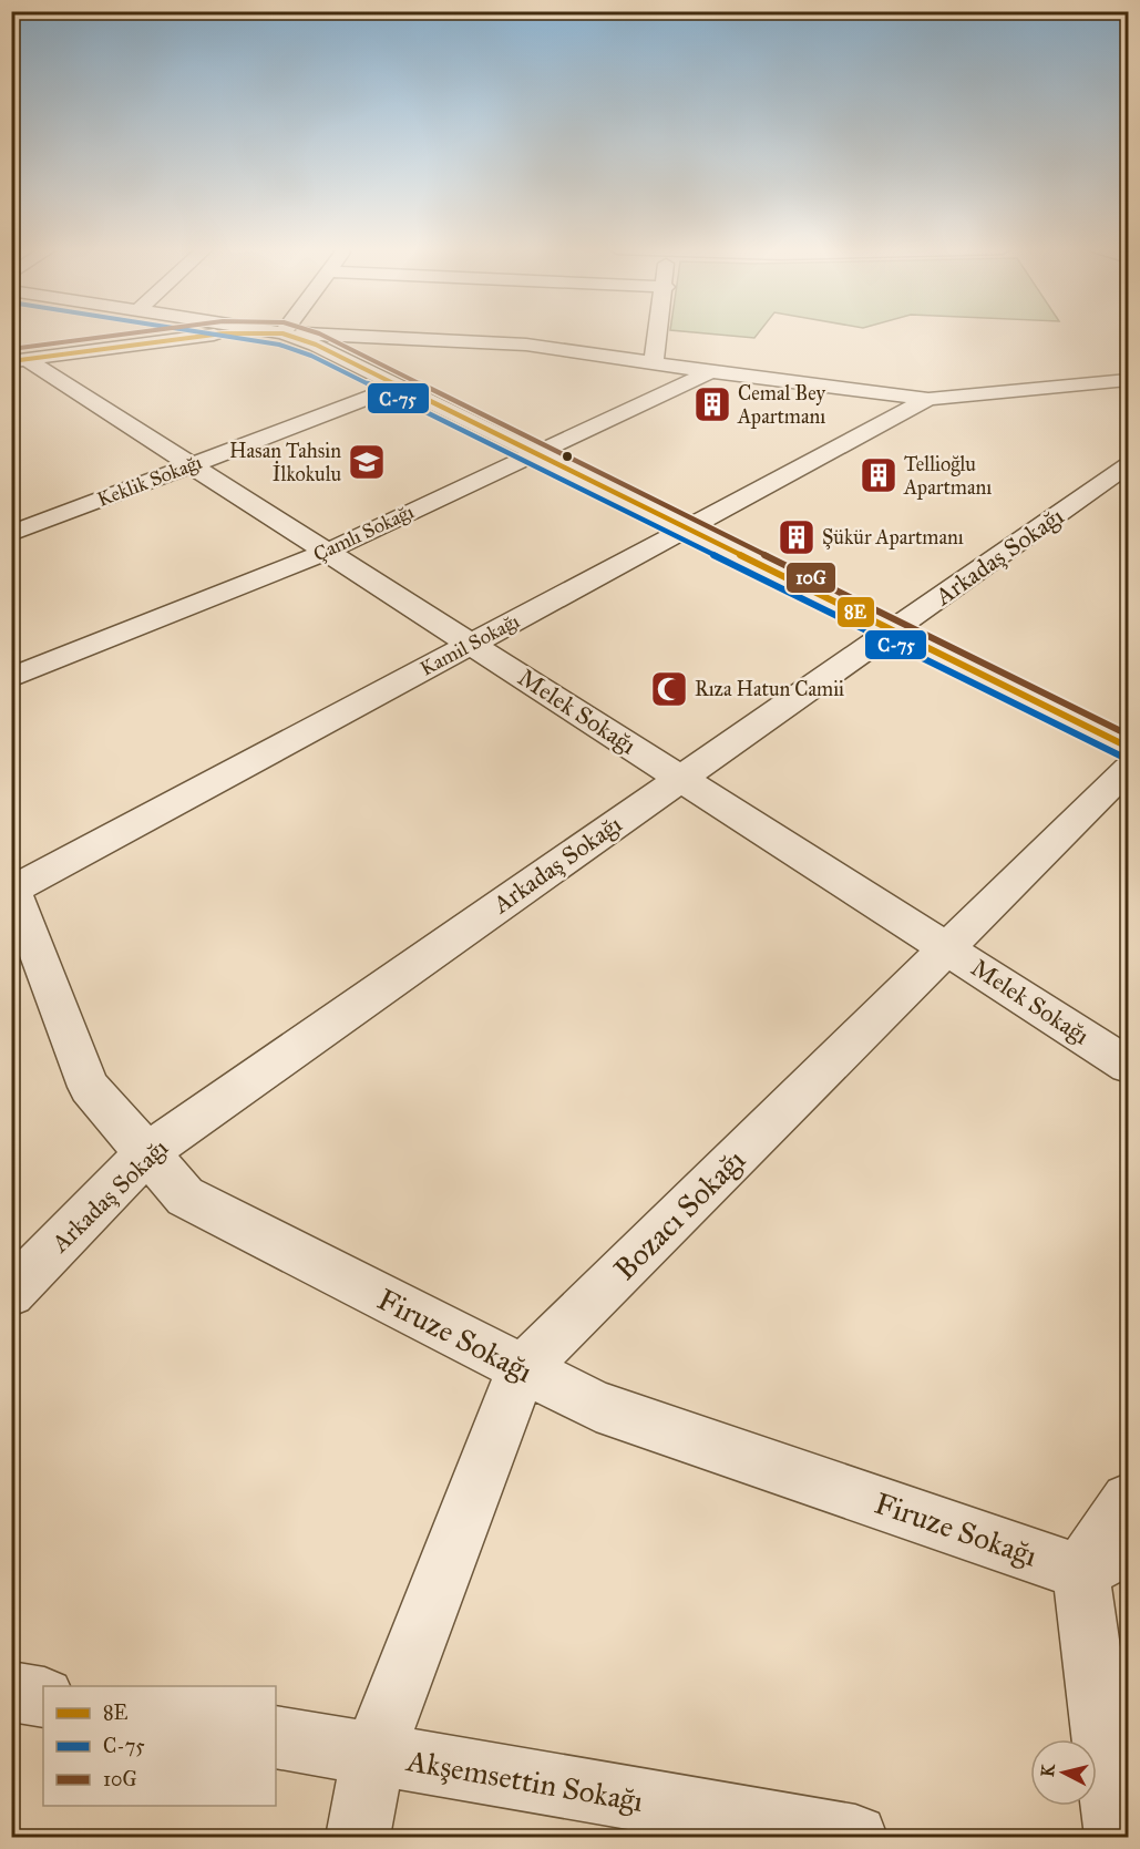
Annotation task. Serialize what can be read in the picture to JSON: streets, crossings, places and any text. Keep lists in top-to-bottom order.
{
  "streets": {
    "street": [
      "Keklik Sokağı",
      "Çamlı Sokağı",
      "Arkadaş Sokağı",
      "Kamil Sokağı",
      "Melek Sokağı",
      "Bozacı Sokağı",
      "Firuze Sokağı",
      "Akşemsettin Sokağı"
    ]
  },
  "crossings": [
    ["Keklik Sokağı", "Melek Sokağı"],
    ["Çamlı Sokağı", "Melek Sokağı"],
    ["Arkadaş Sokağı", "Melek Sokağı"],
    ["Arkadaş Sokağı", "Firuze Sokağı"],
    ["Kamil Sokağı", "Melek Sokağı"],
    ["Kamil Sokağı", "Firuze Sokağı"],
    ["Melek Sokağı", "Bozacı Sokağı"],
    ["Bozacı Sokağı", "Firuze Sokağı"],
    ["Bozacı Sokağı", "Akşemsettin Sokağı"]
  ],
  "places": {
    "building": ["Cemal Bey Apartmanı", "Tellioğlu Apartmanı", "Şükür Apartmanı"],
    "school or university": ["Hasan Tahsin İlkokulu"],
    "mosque": ["Rıza Hatun Camii"]
  },
  "lines": ["transit line 8E", "transit line C-75", "transit line 10G"],
  "legend": ["8E", "C-75", "10G"],
  "north": "left"
}
